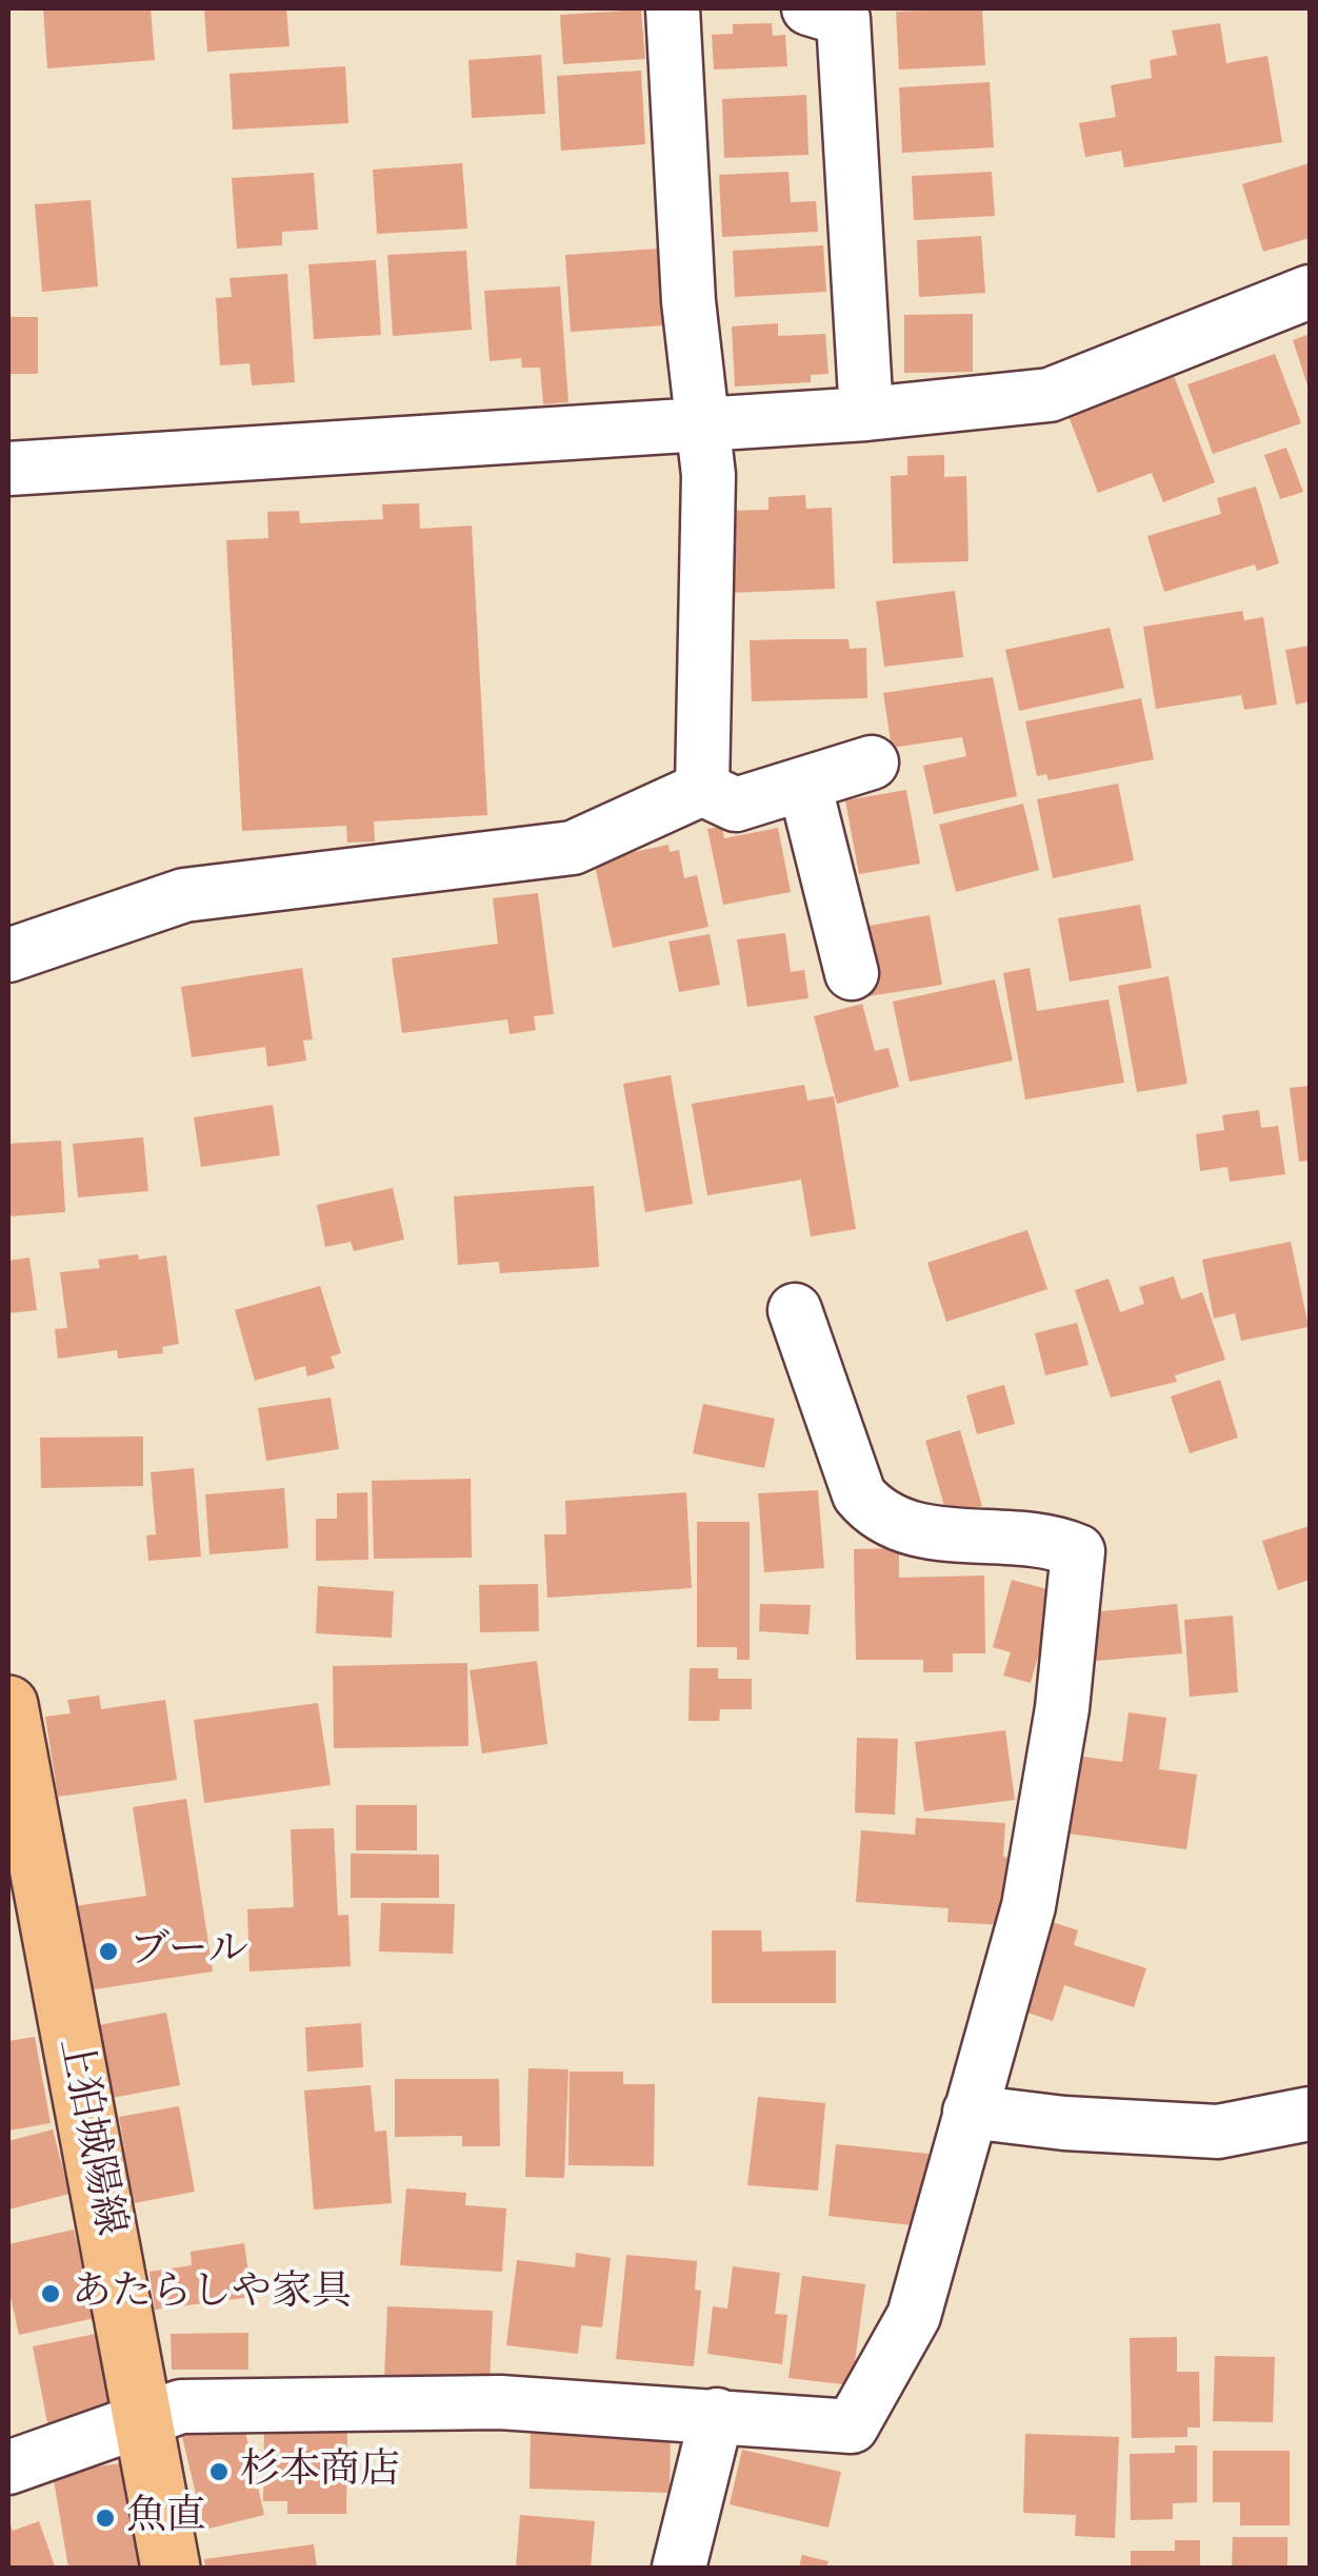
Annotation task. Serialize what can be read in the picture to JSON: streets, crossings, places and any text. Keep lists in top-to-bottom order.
{
  "streets": {
    "main road": ["上狛城陽線"]
  },
  "places": [
    "ブール",
    "あたらしや家具",
    "杉本商店",
    "魚直"
  ]
}
